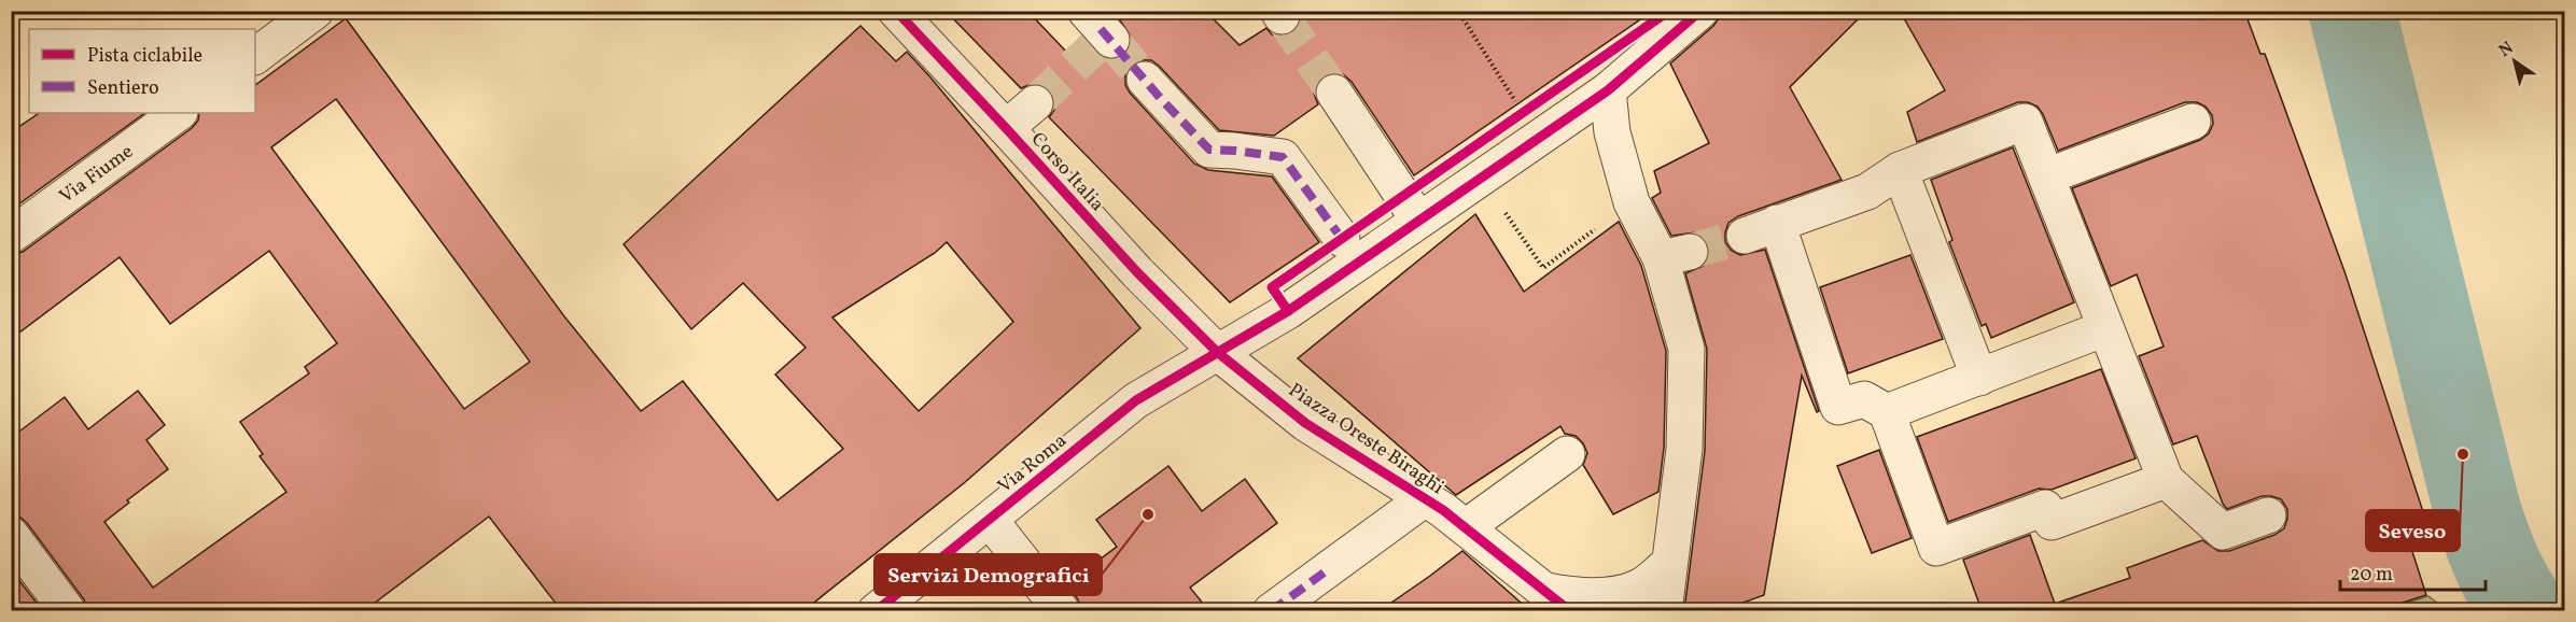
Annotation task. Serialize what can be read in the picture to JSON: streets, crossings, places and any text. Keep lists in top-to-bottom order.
{
  "streets": {
    "street": [
      "Corso Italia",
      "Via Fiume",
      "Piazza Oreste Biraghi",
      "Via Roma"
    ]
  },
  "crossings": [
    ["Corso Italia", "Piazza Oreste Biraghi"],
    ["Corso Italia", "Via Roma"],
    ["Piazza Oreste Biraghi", "Via Roma"]
  ],
  "places": ["Seveso", "Servizi Demografici"],
  "legend": ["Pista ciclabile", "Sentiero"],
  "scale_bar": "20 m",
  "north": "top left"
}
